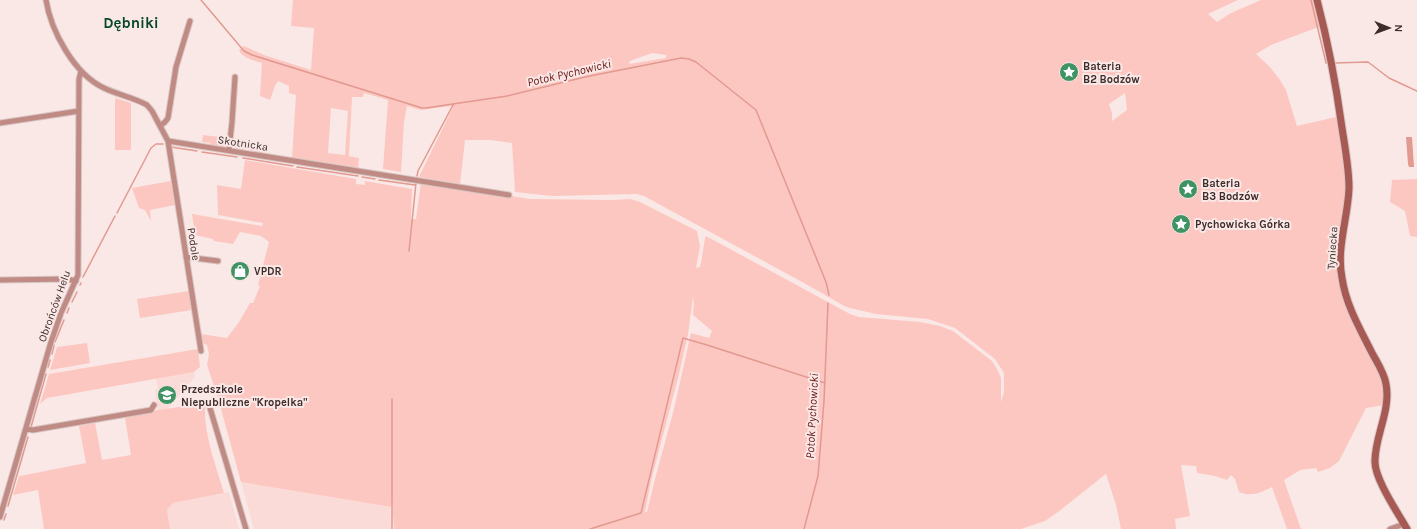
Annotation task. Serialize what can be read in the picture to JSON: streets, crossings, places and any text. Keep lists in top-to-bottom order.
{
  "streets": {
    "street": [
      "Skotnicka",
      "Podole",
      "Tyniecka",
      "Obrońców Helu"
    ]
  },
  "crossings": [
    ["Skotnicka", "Podole"]
  ],
  "districts": ["Dębniki"],
  "water": ["Potok Pychowicki"],
  "places": {
    "place": ["Bateria B2 Bodzów", "Bateria B3 Bodzów", "Pychowicka Górka"],
    "shop": ["VPDR"],
    "school or university": ["Przedszkole Niepubliczne \"Kropelka\""]
  },
  "north": "right"
}
